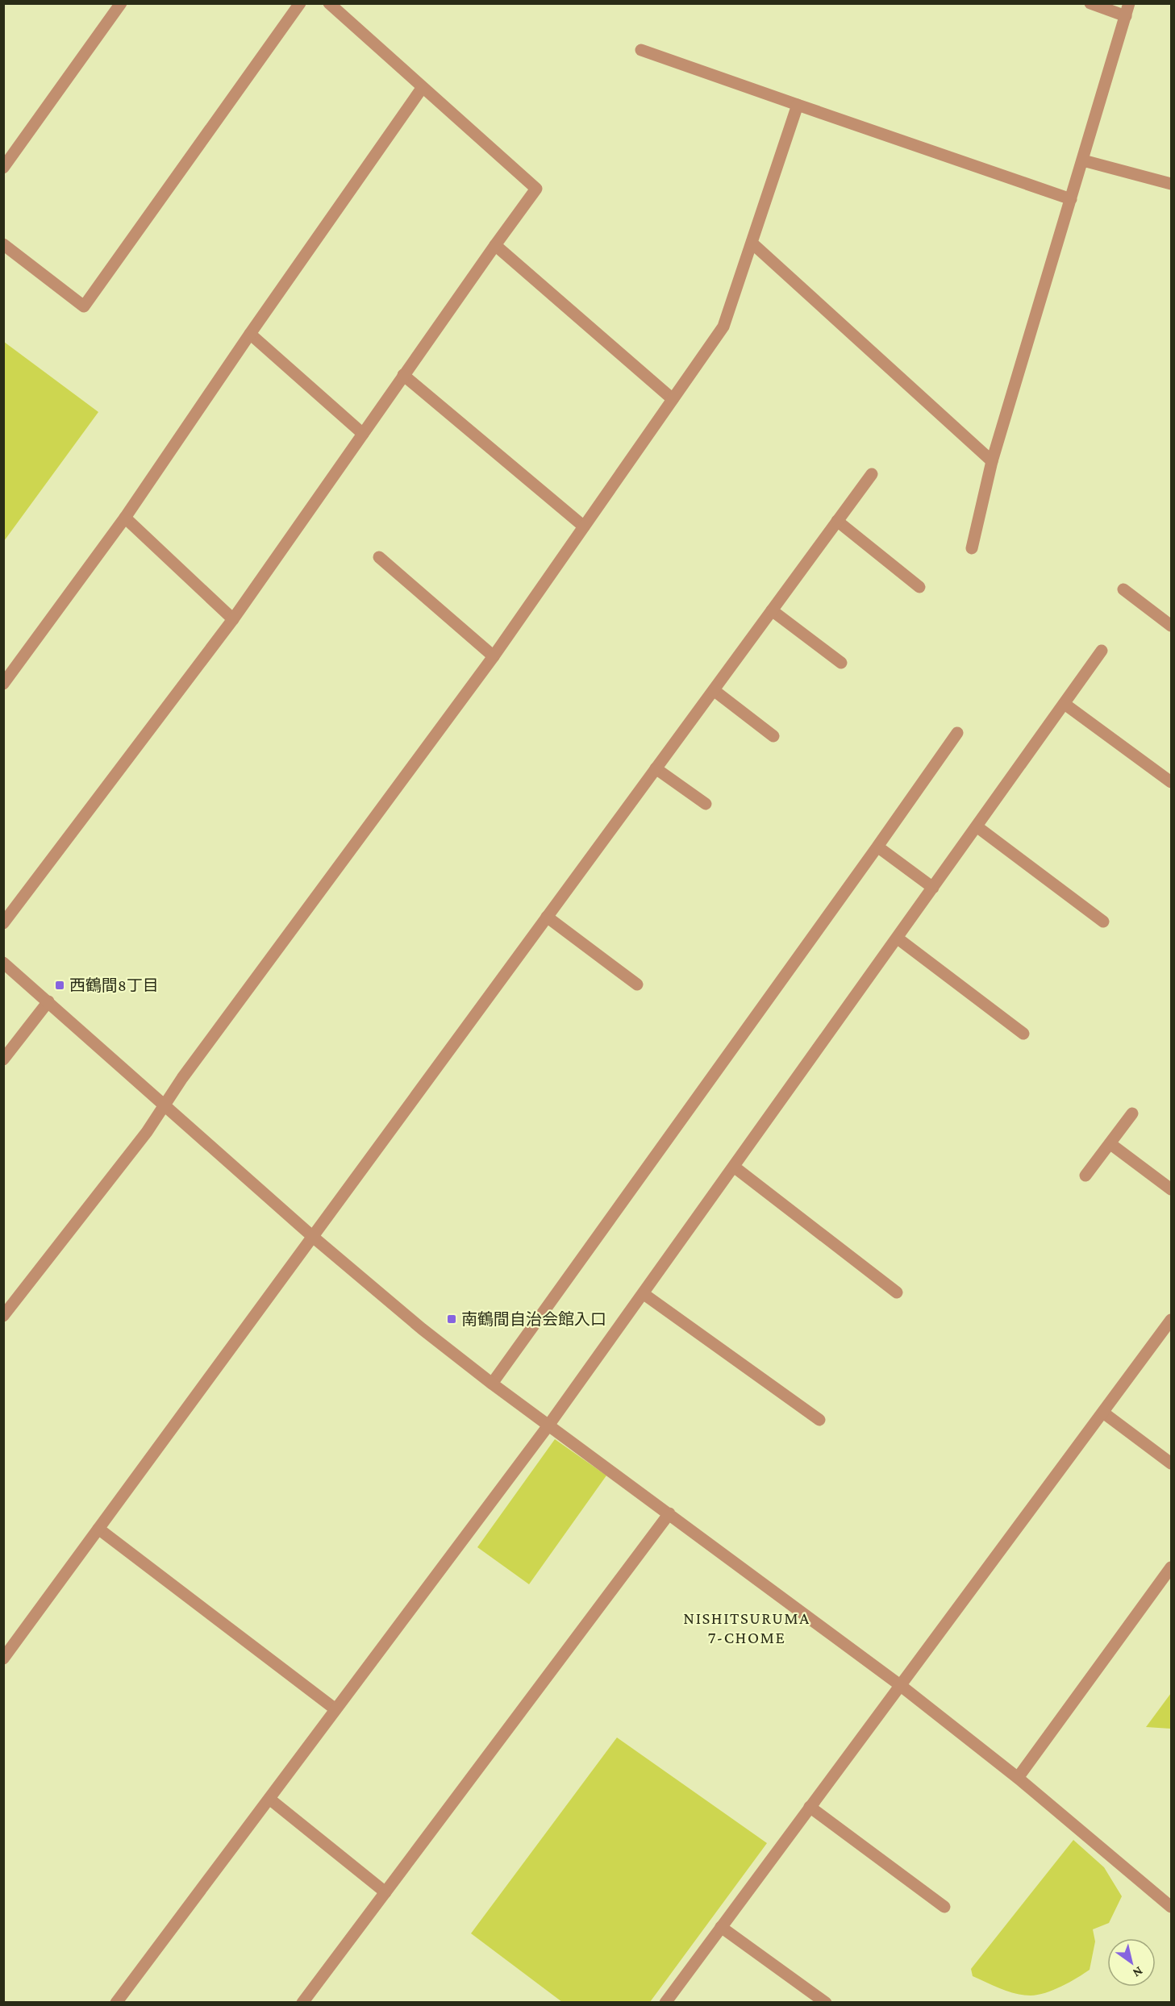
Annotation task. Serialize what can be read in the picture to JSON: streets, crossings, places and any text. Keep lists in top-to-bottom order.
{
  "districts": ["NISHITSURUMA 7-CHOME"],
  "places": {
    "transit": ["西鶴間8丁目", "南鶴間自治会館入口"]
  },
  "north": "bottom right"
}
